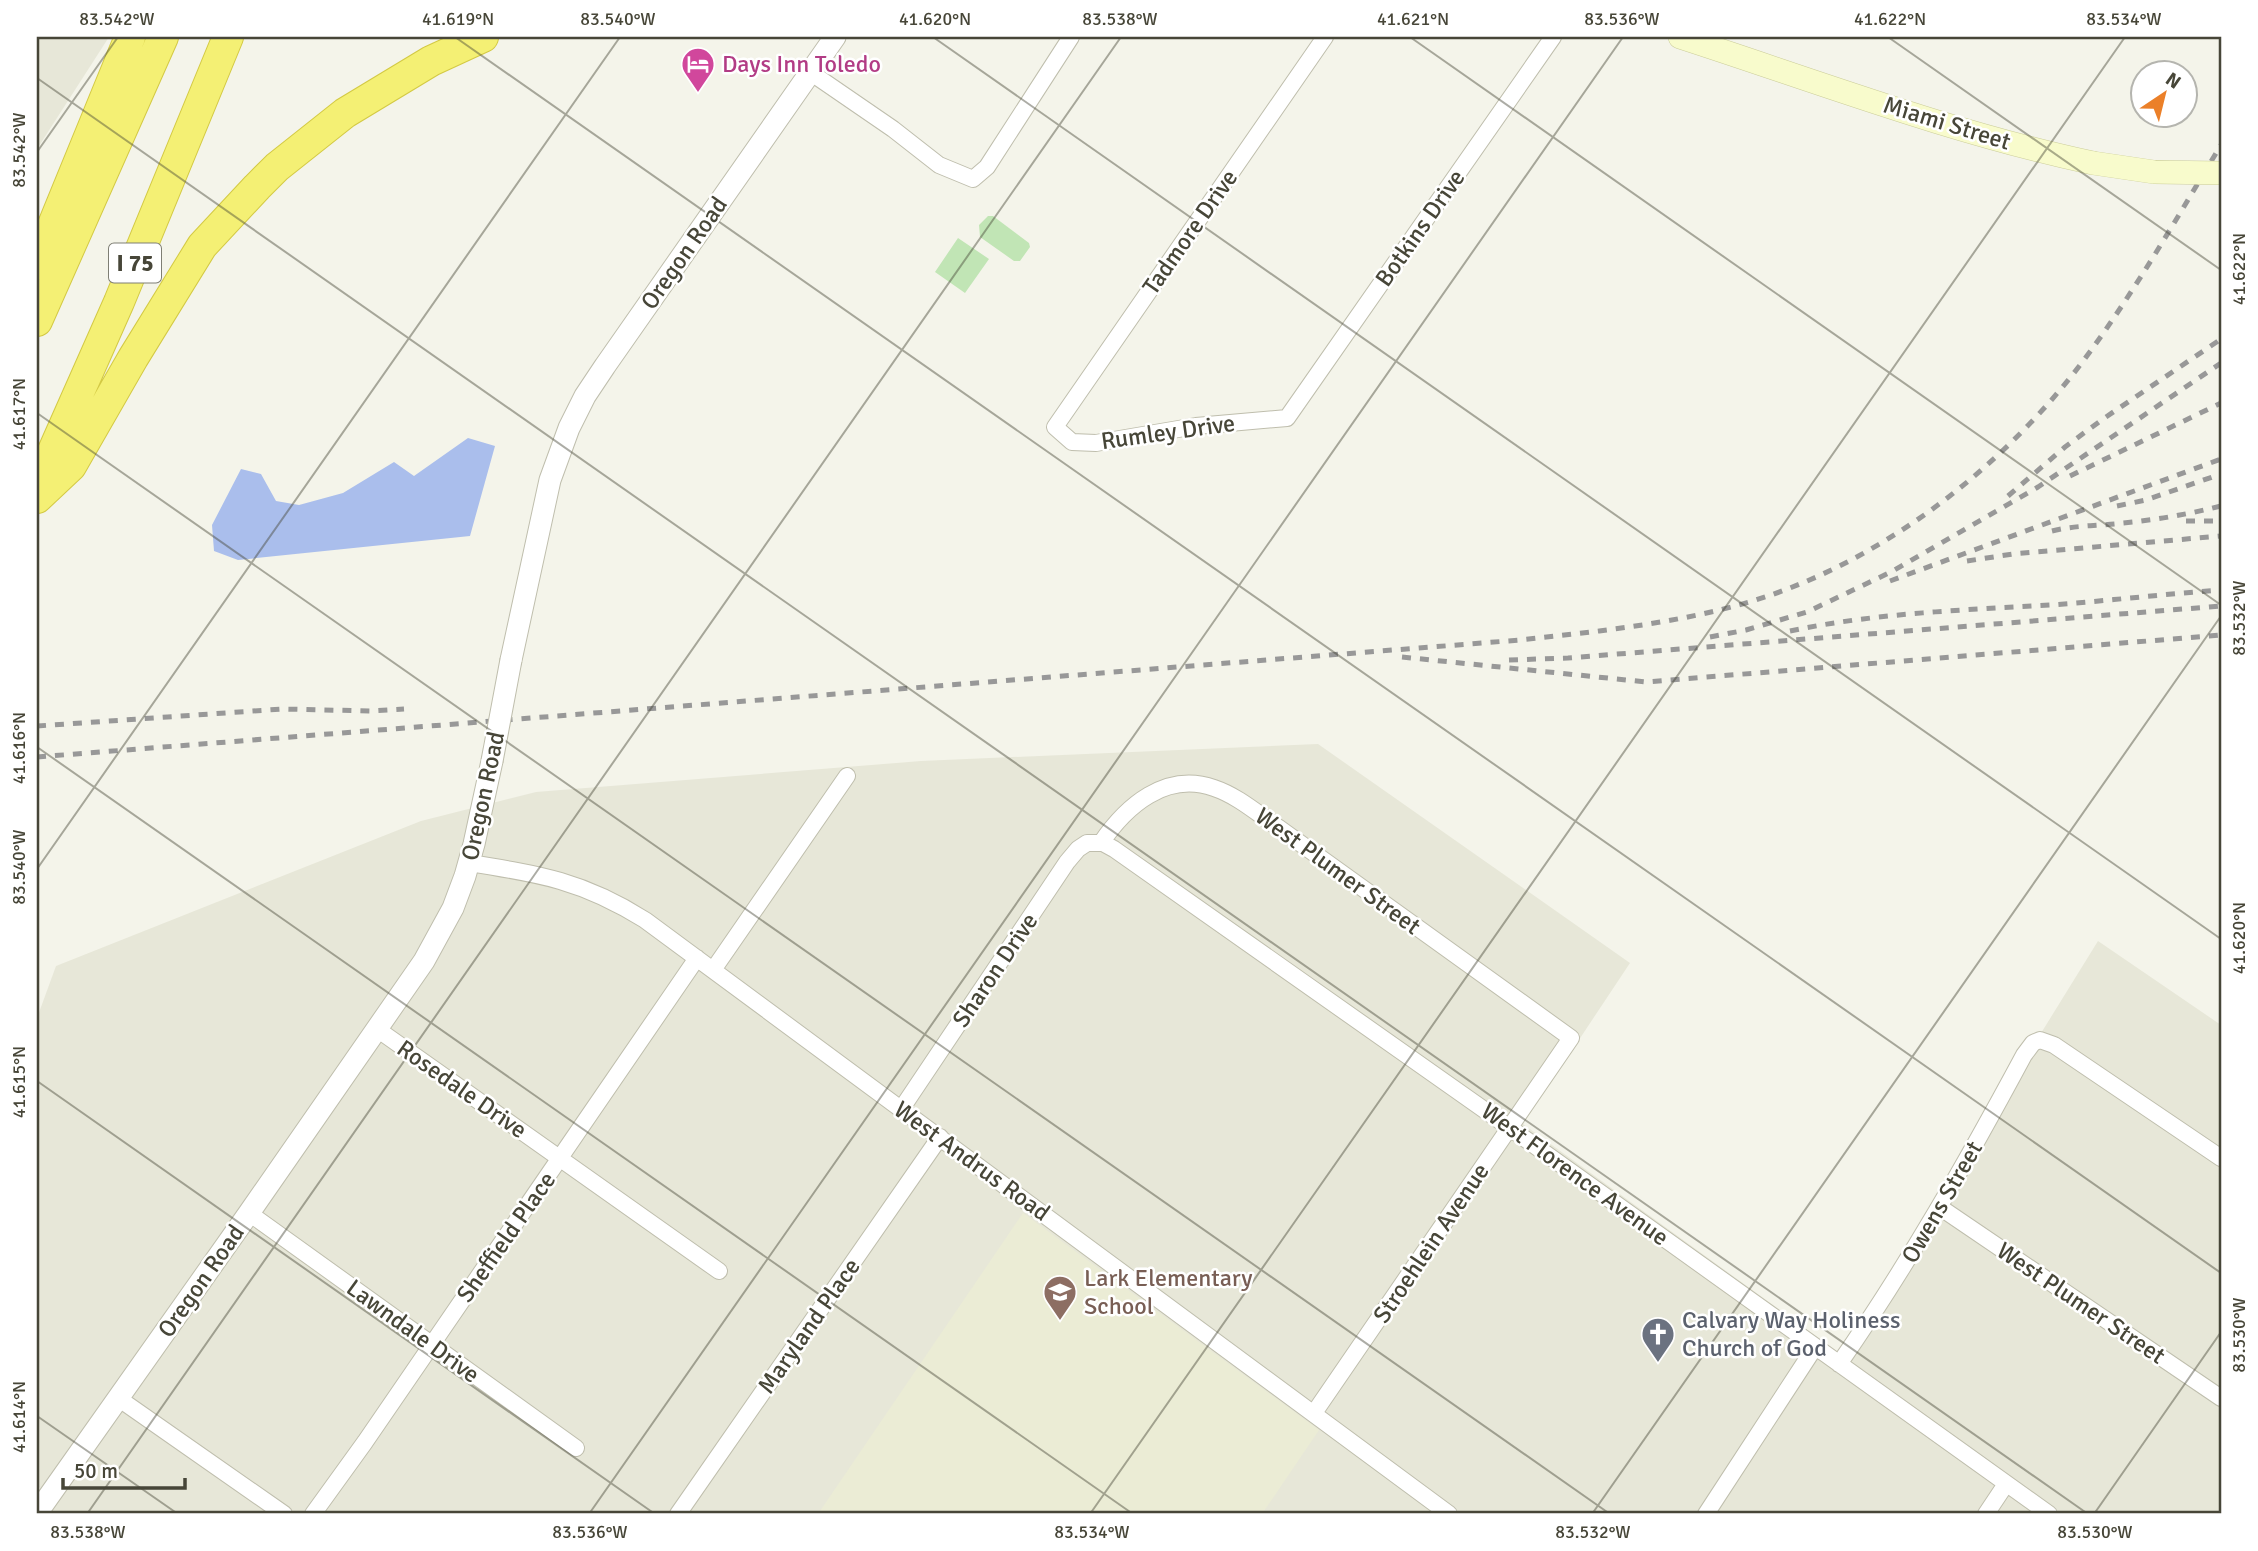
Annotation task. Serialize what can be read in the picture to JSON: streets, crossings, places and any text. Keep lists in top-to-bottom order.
{
  "streets": {
    "highway": ["I 75"],
    "main road": ["Miami Street"],
    "street": [
      "Botkins Drive",
      "Tadmore Drive",
      "Oregon Road",
      "Rumley Drive",
      "West Plumer Street",
      "Sharon Drive",
      "Rosedale Drive",
      "West Andrus Road",
      "West Florence Avenue",
      "Owens Street",
      "Sheffield Place",
      "Stroehlein Avenue",
      "Maryland Place",
      "Lawndale Drive"
    ]
  },
  "crossings": [
    ["Botkins Drive", "Rumley Drive"],
    ["Tadmore Drive", "Rumley Drive"],
    ["Oregon Road", "Rosedale Drive"],
    ["Oregon Road", "West Andrus Road"],
    ["Oregon Road", "Lawndale Drive"],
    ["West Plumer Street", "Sharon Drive"],
    ["West Plumer Street", "West Florence Avenue"],
    ["West Plumer Street", "Owens Street"],
    ["West Plumer Street", "Stroehlein Avenue"],
    ["Sharon Drive", "West Andrus Road"],
    ["Sharon Drive", "West Florence Avenue"],
    ["Rosedale Drive", "Sheffield Place"],
    ["West Andrus Road", "Sheffield Place"],
    ["West Andrus Road", "Stroehlein Avenue"],
    ["West Andrus Road", "Maryland Place"],
    ["West Florence Avenue", "Owens Street"],
    ["West Florence Avenue", "Stroehlein Avenue"],
    ["Sheffield Place", "Lawndale Drive"]
  ],
  "places": {
    "hotel": ["Days Inn Toledo"],
    "school or university": ["Lark Elementary School"],
    "church": ["Calvary Way Holiness Church of God"]
  },
  "scale_bar": "50 m",
  "north": "top right",
  "coordinates": [
    "83.542°W",
    "41.619°N",
    "83.540°W",
    "41.620°N",
    "83.538°W",
    "41.621°N",
    "83.536°W",
    "41.622°N",
    "83.534°W",
    "41.617°N",
    "83.532°W",
    "41.616°N",
    "41.615°N",
    "83.530°W",
    "41.614°N"
  ]
}
